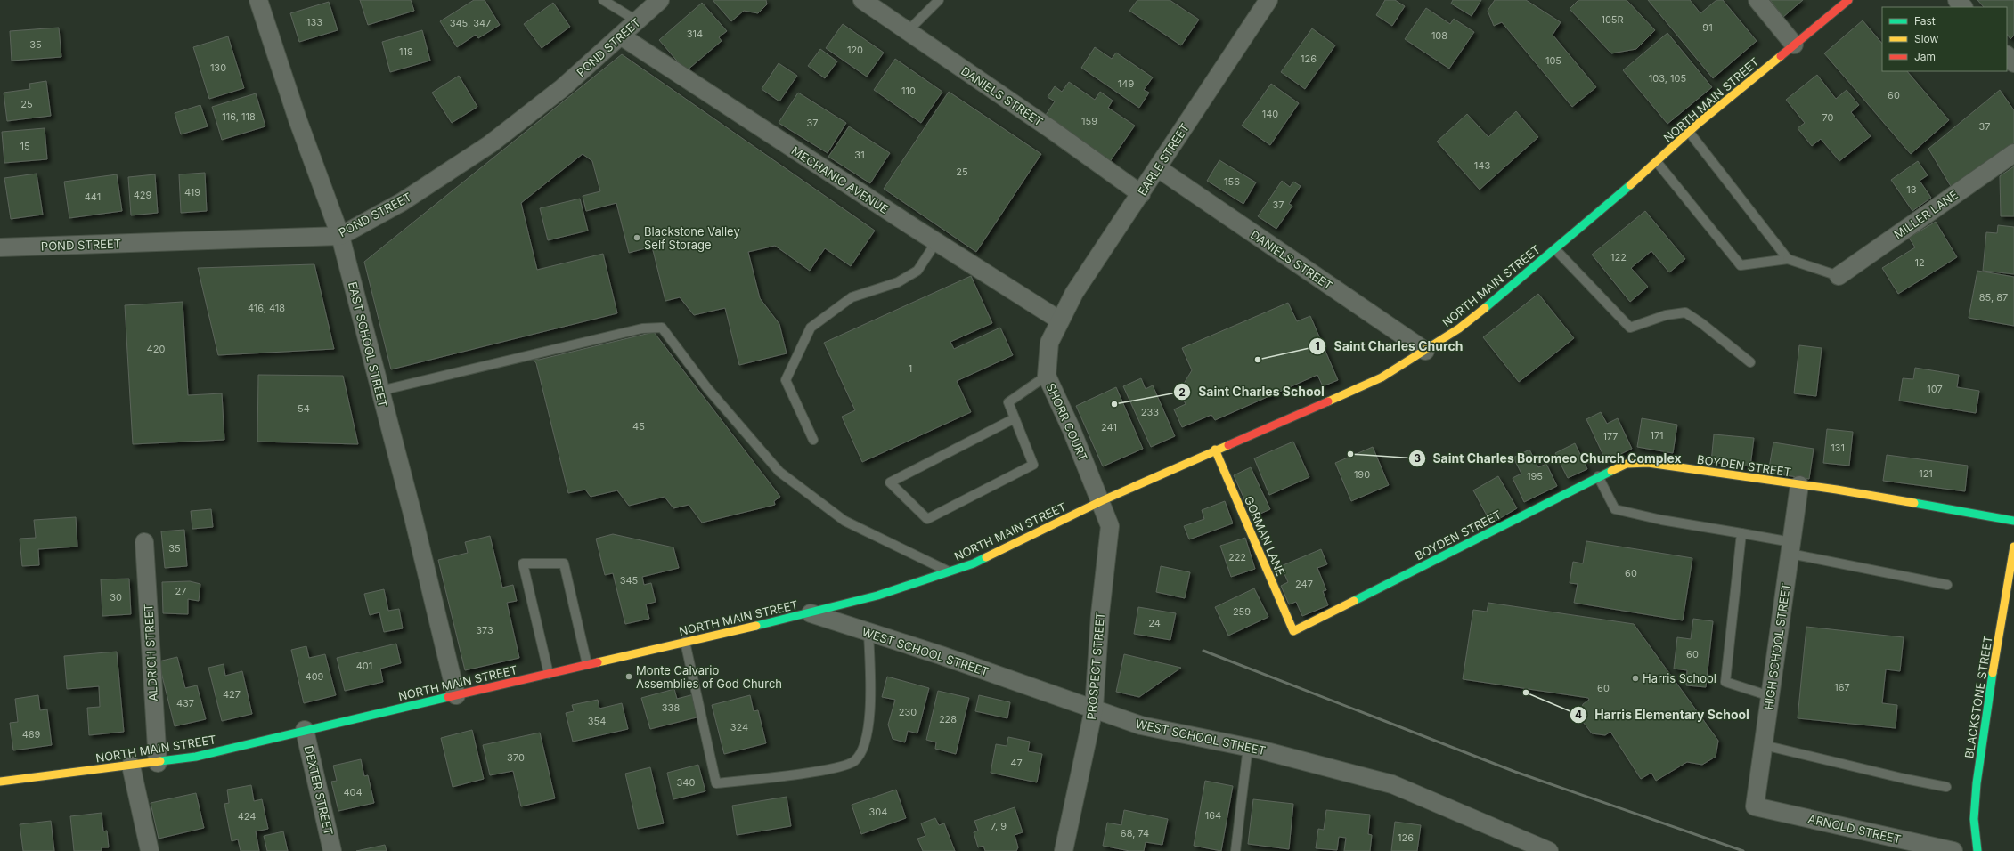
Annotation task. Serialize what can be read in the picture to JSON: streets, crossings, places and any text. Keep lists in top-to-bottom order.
{
  "streets": {
    "street": [
      "POND STREET",
      "DANIELS STREET",
      "NORTH MAIN STREET",
      "EARLE STREET",
      "MECHANIC AVENUE",
      "MILLER LANE",
      "EAST SCHOOL STREET",
      "SHORR COURT",
      "BOYDEN STREET",
      "GORMAN LANE",
      "HIGH SCHOOL STREET",
      "WEST SCHOOL STREET",
      "ALDRICH STREET",
      "PROSPECT STREET",
      "BLACKSTONE STREET",
      "DEXTER STREET",
      "ARNOLD STREET"
    ]
  },
  "crossings": [
    ["POND STREET", "MECHANIC AVENUE"],
    ["POND STREET", "EAST SCHOOL STREET"],
    ["DANIELS STREET", "NORTH MAIN STREET"],
    ["DANIELS STREET", "EARLE STREET"],
    ["NORTH MAIN STREET", "EAST SCHOOL STREET"],
    ["NORTH MAIN STREET", "SHORR COURT"],
    ["NORTH MAIN STREET", "GORMAN LANE"],
    ["NORTH MAIN STREET", "WEST SCHOOL STREET"],
    ["NORTH MAIN STREET", "ALDRICH STREET"],
    ["NORTH MAIN STREET", "PROSPECT STREET"],
    ["NORTH MAIN STREET", "DEXTER STREET"],
    ["EARLE STREET", "MECHANIC AVENUE"],
    ["EARLE STREET", "SHORR COURT"],
    ["MECHANIC AVENUE", "SHORR COURT"],
    ["SHORR COURT", "PROSPECT STREET"],
    ["BOYDEN STREET", "GORMAN LANE"],
    ["BOYDEN STREET", "HIGH SCHOOL STREET"],
    ["HIGH SCHOOL STREET", "ARNOLD STREET"],
    ["WEST SCHOOL STREET", "PROSPECT STREET"]
  ],
  "places": [
    "Blackstone Valley Self Storage",
    "Saint Charles Church",
    "Saint Charles School",
    "Saint Charles Borromeo Church Complex",
    "Monte Calvario Assemblies of God Church",
    "Harris School",
    "Harris Elementary School"
  ],
  "house_numbers": [
    "105R",
    "133",
    "345, 347",
    "91",
    "314",
    "108",
    "35",
    "120",
    "119",
    "126",
    "105",
    "130",
    "103, 105",
    "149",
    "110",
    "60",
    "25",
    "140",
    "116, 118",
    "70",
    "159",
    "37",
    "37",
    "15",
    "31",
    "143",
    "25",
    "156",
    "13",
    "419",
    "429",
    "441",
    "37",
    "122",
    "12",
    "85, 87",
    "416, 418",
    "420",
    "1",
    "107",
    "54",
    "233",
    "45",
    "241",
    "171",
    "177",
    "131",
    "121",
    "190",
    "195",
    "35",
    "222",
    "60",
    "345",
    "247",
    "27",
    "30",
    "259",
    "24",
    "373",
    "60",
    "401",
    "409",
    "167",
    "60",
    "427",
    "437",
    "338",
    "230",
    "228",
    "354",
    "324",
    "469",
    "370",
    "47",
    "340",
    "404",
    "304",
    "164",
    "424",
    "7, 9",
    "68, 74",
    "126"
  ],
  "legend": ["Fast", "Slow", "Jam"]
}
